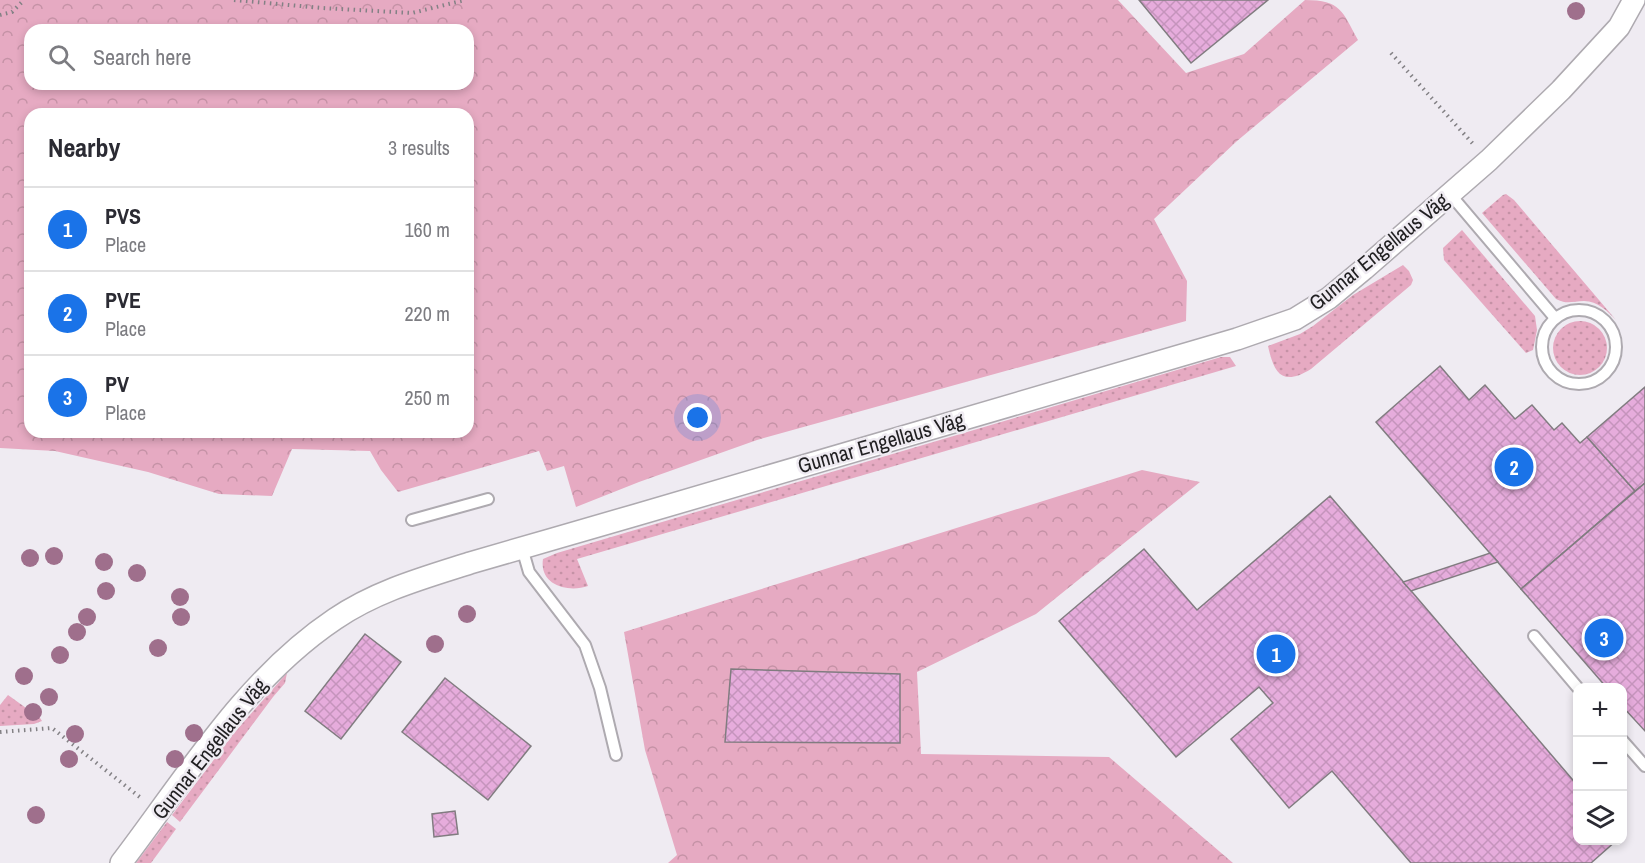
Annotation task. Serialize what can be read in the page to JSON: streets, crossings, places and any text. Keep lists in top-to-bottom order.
{
  "streets": {
    "street": ["Gunnar Engellaus Väg"]
  },
  "page": {
    "search": "Search here",
    "heading": ["Nearby", "3 results"],
    "list": [
      {
        "mark": "1",
        "name": "PVS",
        "note": "Place",
        "value": "160 m"
      },
      {
        "mark": "2",
        "name": "PVE",
        "note": "Place",
        "value": "220 m"
      },
      {
        "mark": "3",
        "name": "PV",
        "note": "Place",
        "value": "250 m"
      }
    ],
    "pins": ["2", "3", "1"],
    "map_buttons": ["+", "−"]
  }
}
